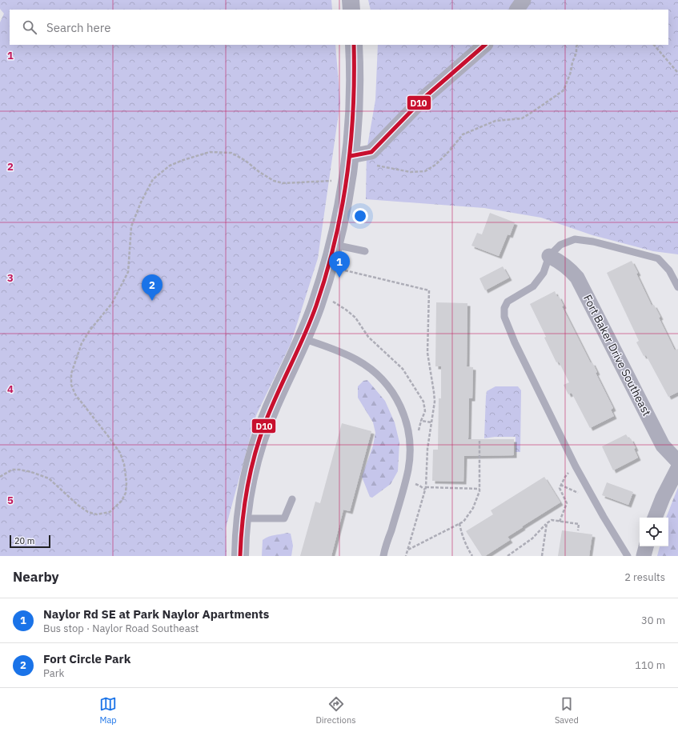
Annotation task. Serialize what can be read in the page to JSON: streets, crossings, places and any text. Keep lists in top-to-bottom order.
{
  "streets": {
    "street": ["Fort Baker Drive Southeast"]
  },
  "lines": ["transit line D10"],
  "scale_bar": "20 m",
  "page": {
    "search": "Search here",
    "pins": ["1", "2"],
    "scale": "20 m",
    "heading": ["Nearby", "2 results"],
    "list": [
      {
        "mark": "1",
        "name": "Naylor Rd SE at Park Naylor Apartments",
        "note": "Bus stop · Naylor Road Southeast",
        "value": "30 m"
      },
      {
        "mark": "2",
        "name": "Fort Circle Park",
        "note": "Park",
        "value": "110 m"
      }
    ],
    "nav": ["Map", "Directions", "Saved"]
  },
  "grid": {
    "rows": [
      "1",
      "2",
      "3",
      "4",
      "5"
    ]
  }
}
